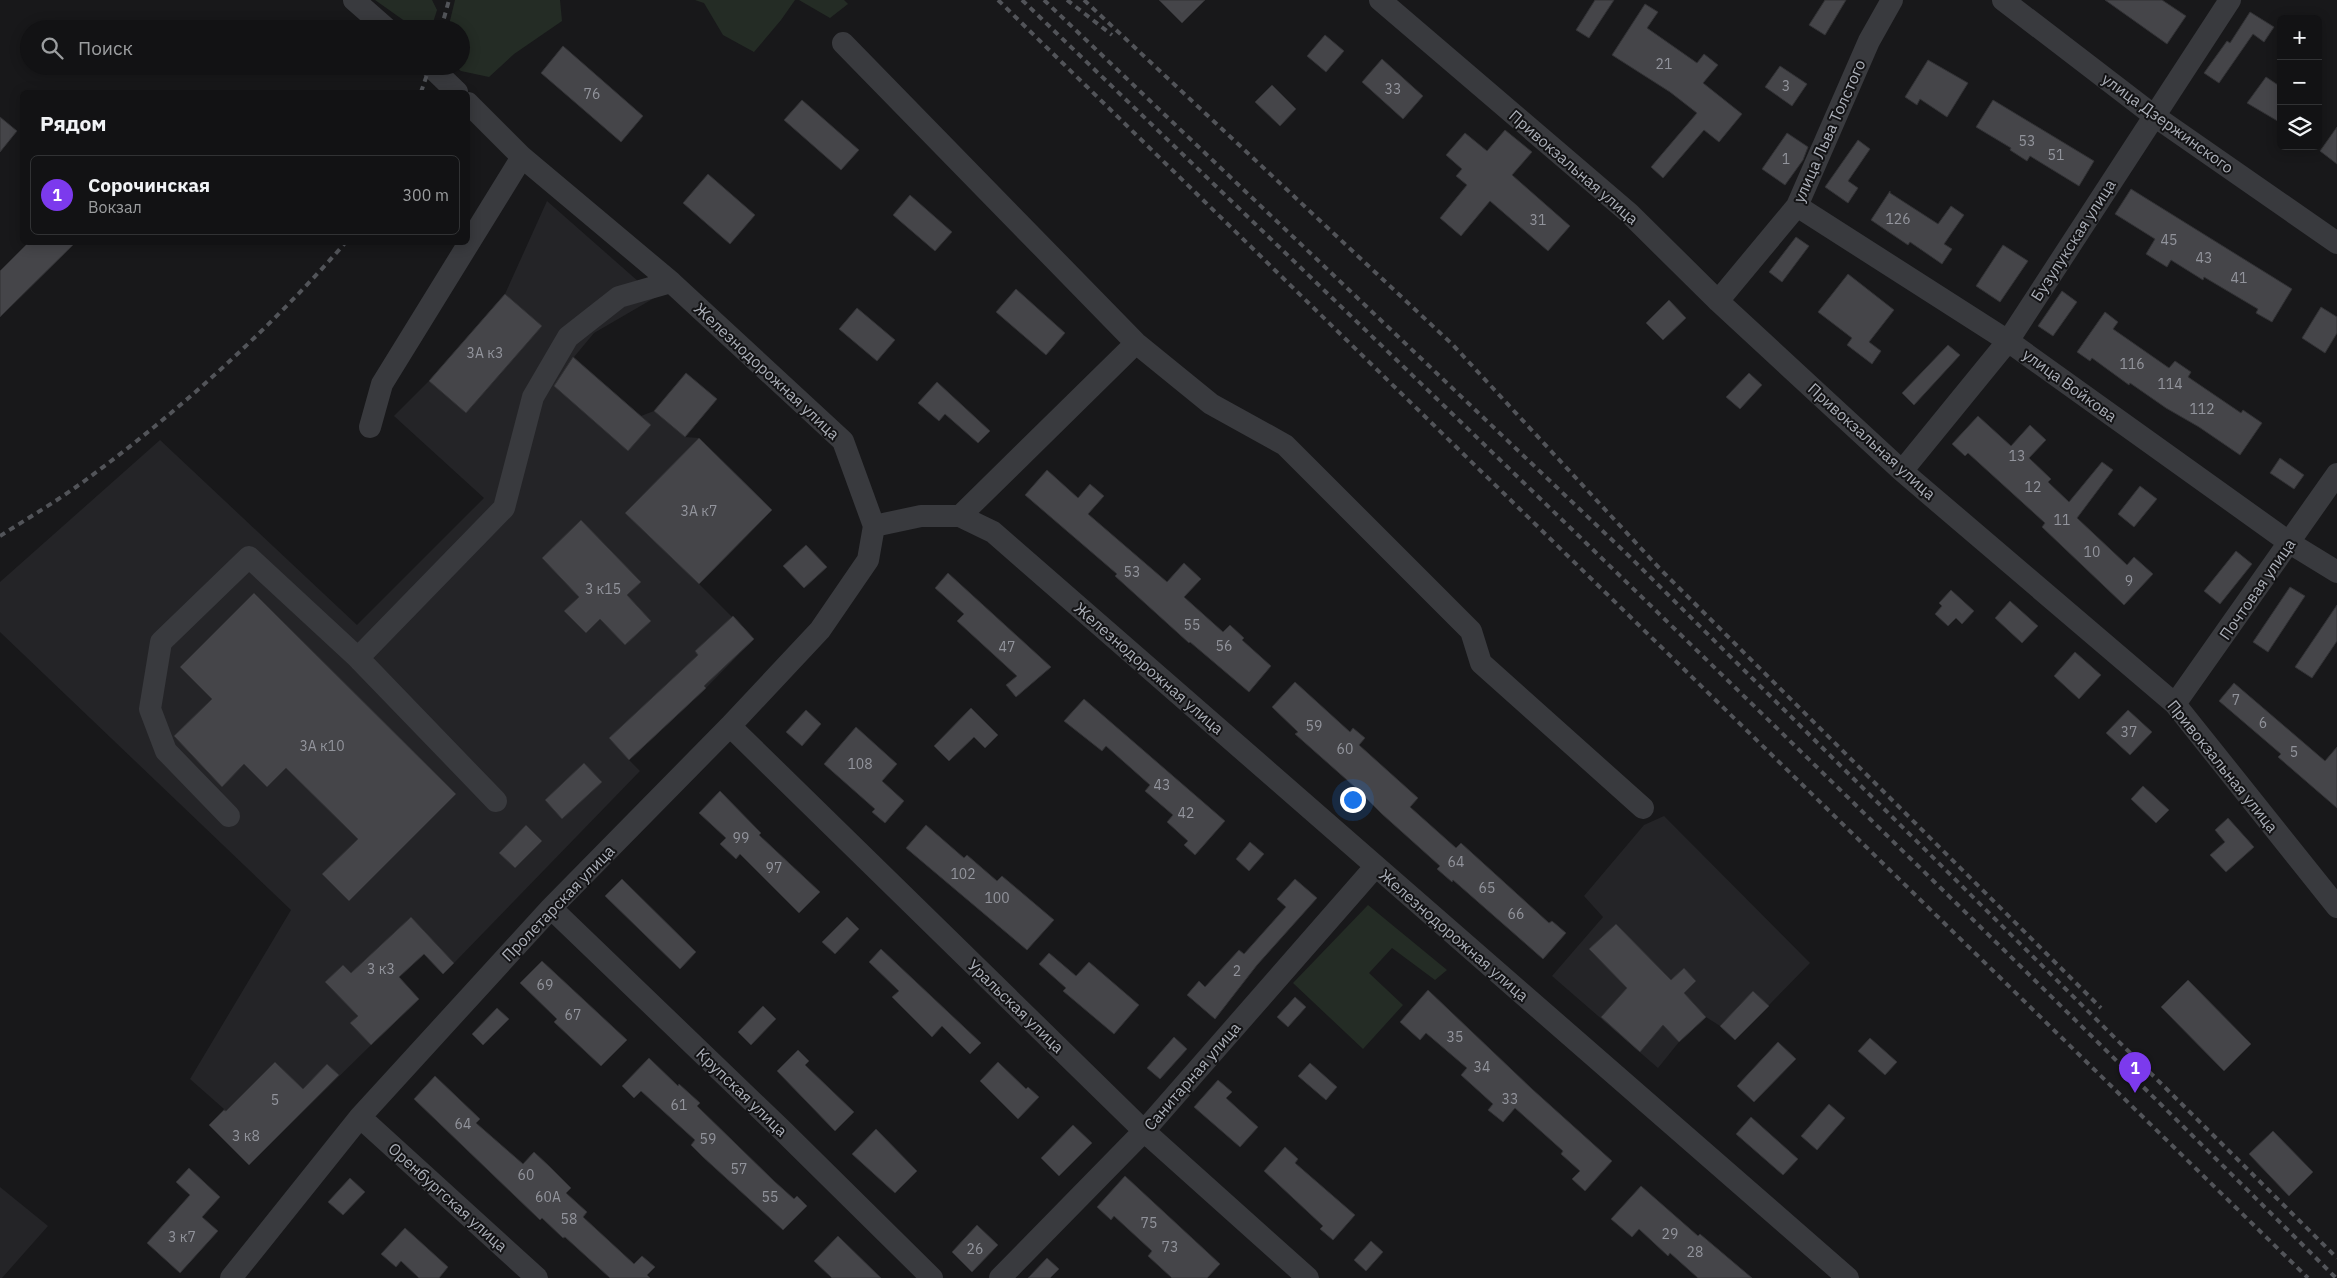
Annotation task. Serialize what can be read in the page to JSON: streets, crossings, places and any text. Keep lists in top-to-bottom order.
{
  "streets": {
    "street": [
      "улица Дзержинского",
      "улица Льва Толстого",
      "Привокзальная улица",
      "Бузулукская улица",
      "Железнодорожная улица",
      "улица Войкова",
      "Почтовая улица",
      "Пролетарская улица",
      "Уральская улица",
      "Санитарная улица",
      "Крупская улица",
      "Оренбургская улица"
    ]
  },
  "crossings": [
    ["улица Дзержинского", "Бузулукская улица"],
    ["улица Льва Толстого", "Привокзальная улица"],
    ["улица Льва Толстого", "улица Войкова"],
    ["Привокзальная улица", "Бузулукская улица"],
    ["Привокзальная улица", "Почтовая улица"],
    ["Бузулукская улица", "улица Войкова"],
    ["Железнодорожная улица", "Пролетарская улица"],
    ["Железнодорожная улица", "Санитарная улица"],
    ["улица Войкова", "Почтовая улица"],
    ["Пролетарская улица", "Уральская улица"],
    ["Пролетарская улица", "Крупская улица"],
    ["Пролетарская улица", "Оренбургская улица"],
    ["Уральская улица", "Санитарная улица"]
  ],
  "house_numbers": [
    "21",
    "3",
    "33",
    "76",
    "53",
    "51",
    "1",
    "126",
    "31",
    "45",
    "43",
    "41",
    "3А к3",
    "116",
    "114",
    "112",
    "13",
    "12",
    "3А к7",
    "11",
    "10",
    "53",
    "9",
    "3 к15",
    "55",
    "56",
    "47",
    "7",
    "6",
    "59",
    "37",
    "3А к10",
    "60",
    "5",
    "108",
    "43",
    "42",
    "99",
    "64",
    "97",
    "102",
    "65",
    "100",
    "66",
    "3 к3",
    "2",
    "69",
    "67",
    "35",
    "34",
    "33",
    "5",
    "61",
    "64",
    "3 к8",
    "59",
    "57",
    "60",
    "60А",
    "55",
    "58",
    "75",
    "29",
    "3 к7",
    "73",
    "26",
    "28"
  ],
  "page": {
    "map_buttons": ["+", "−"],
    "search": "Поиск",
    "heading": "Рядом",
    "list": [
      {
        "mark": "1",
        "name": "Сорочинская",
        "note": "Вокзал",
        "value": "300 m"
      }
    ],
    "pins": "1"
  }
}
